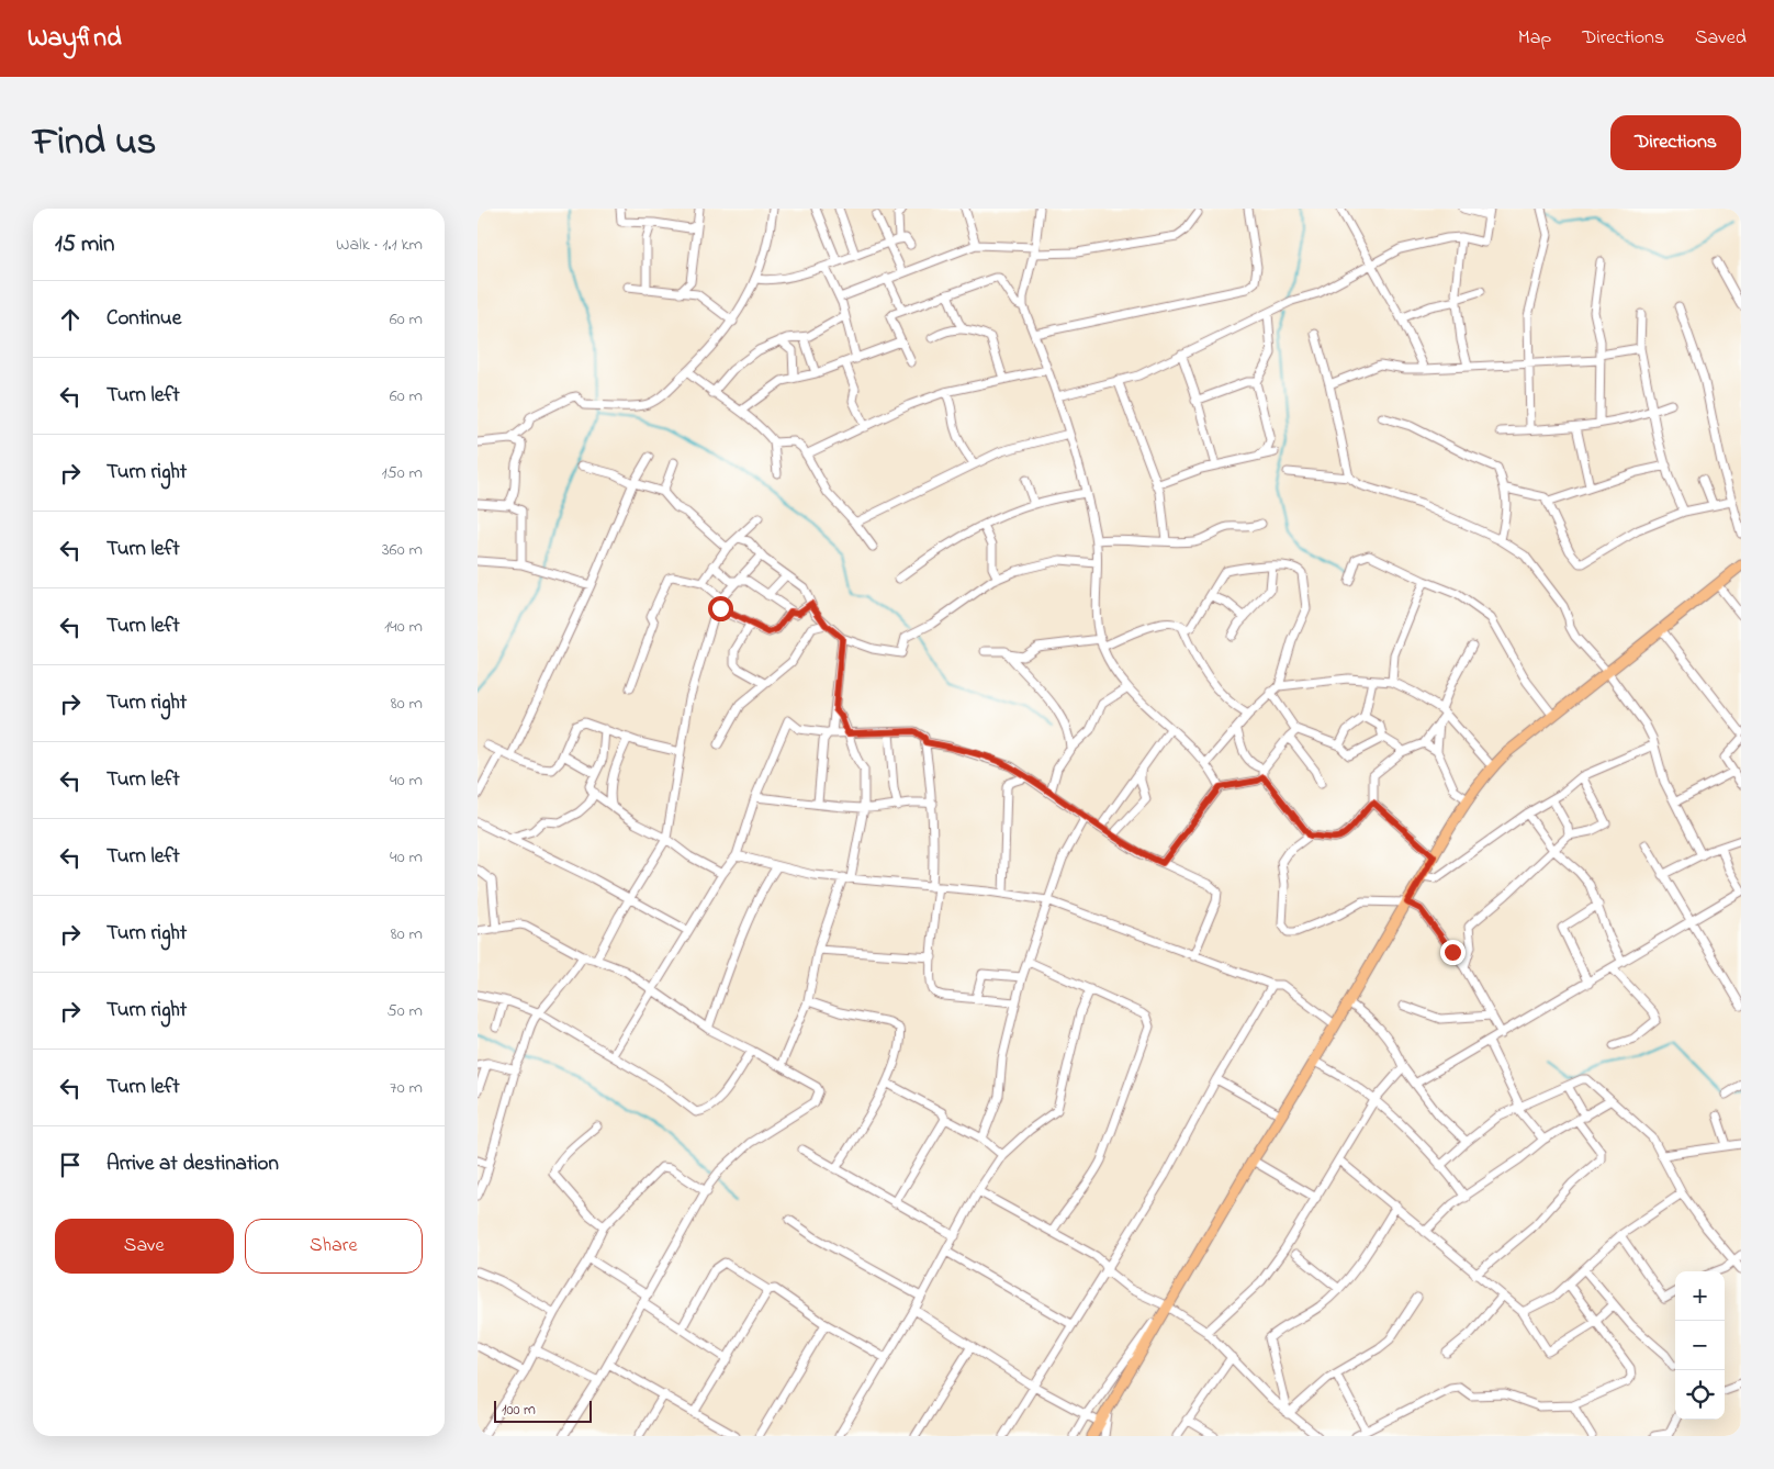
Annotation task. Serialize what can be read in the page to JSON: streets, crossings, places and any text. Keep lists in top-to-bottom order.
{
  "scale_bar": "100 m",
  "page": {
    "header": "Wayfind",
    "nav": ["Map", "Directions", "Saved"],
    "title": "Find us",
    "buttons": [
      "Directions",
      ["Save", "Share"]
    ],
    "heading": ["15 min", "Walk · 1.1 km"],
    "list": [
      ["Continue", "60 m"],
      ["Turn left", "60 m"],
      ["Turn right", "150 m"],
      ["Turn left", "360 m"],
      ["Turn left", "140 m"],
      ["Turn right", "80 m"],
      ["Turn left", "40 m"],
      ["Turn left", "40 m"],
      ["Turn right", "80 m"],
      ["Turn right", "50 m"],
      ["Turn left", "70 m"],
      "Arrive at destination"
    ],
    "map_buttons": ["+", "−"],
    "scale": "100 m"
  }
}
